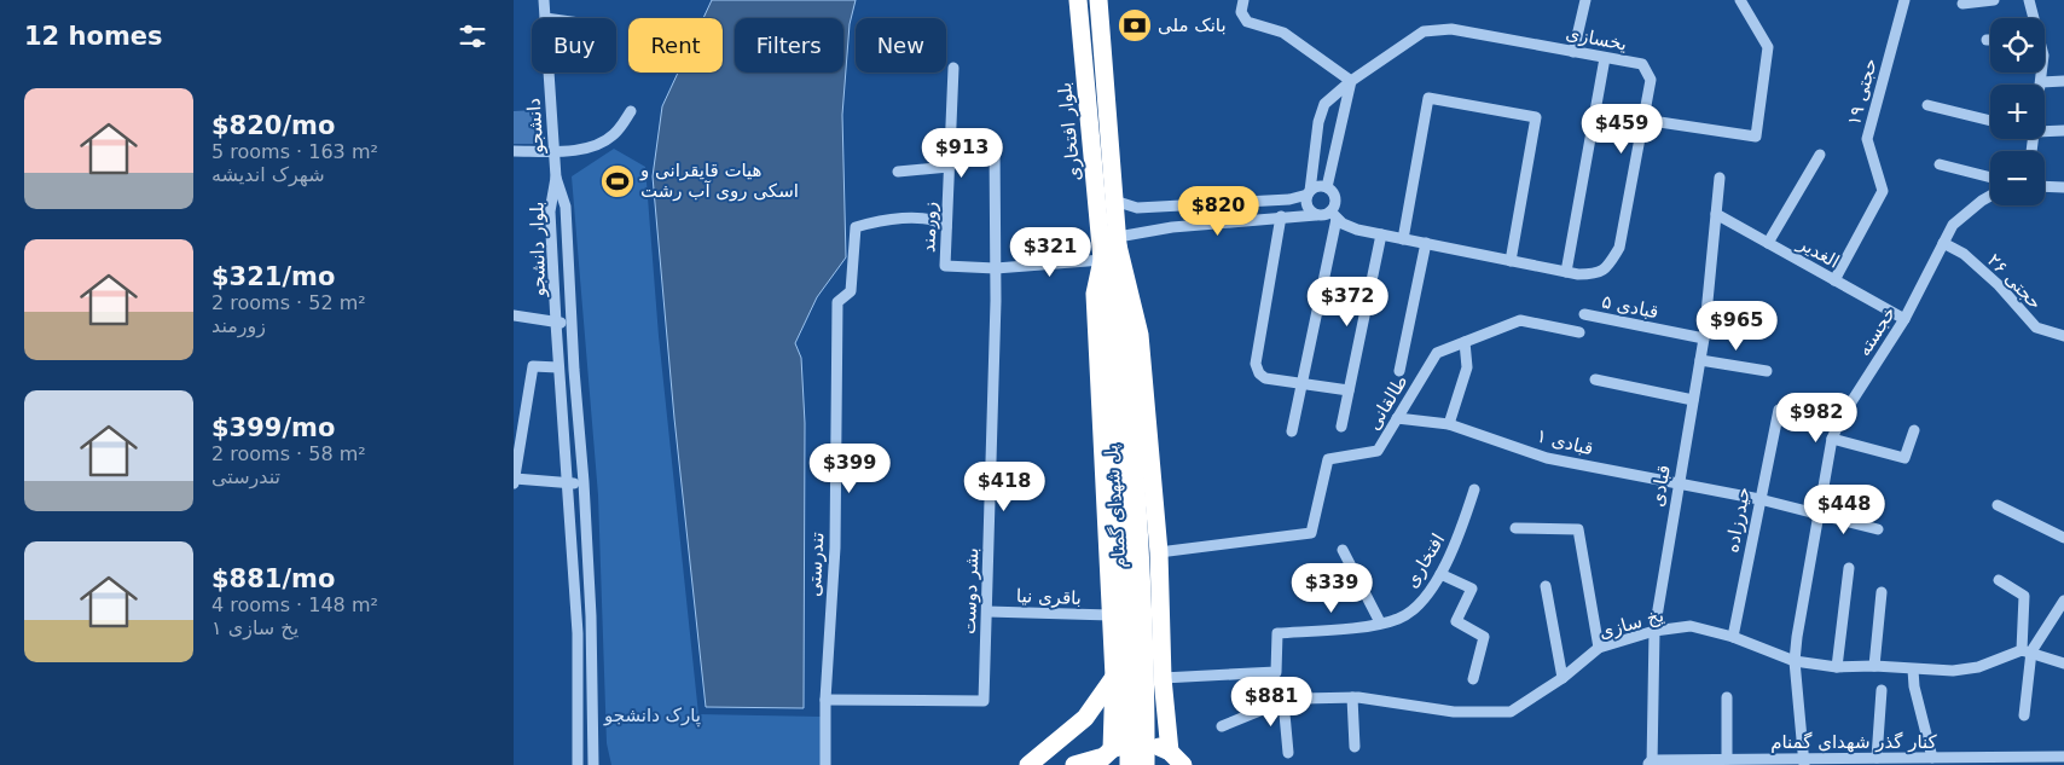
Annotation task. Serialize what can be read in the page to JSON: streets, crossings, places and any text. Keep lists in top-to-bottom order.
{
  "streets": {
    "highway": ["بلوار افتخاری", "پل شهدای گمنام"],
    "street": [
      "یخسازی",
      "حجتی ۱۹",
      "دانشجو",
      "زورمند",
      "بلوار دانشجو",
      "الغدیر",
      "حجتی ۲۶",
      "قبادی ۵",
      "خجسته",
      "طالقانی",
      "قبادی ۱",
      "قبادی",
      "حیدرزاده",
      "افتخاری",
      "تندرستی",
      "بشر دوست",
      "باقری نیا",
      "یخ سازی",
      "کنار گذر شهدای گمنام"
    ]
  },
  "crossings": [
    ["حجتی ۱۹", "الغدیر"],
    ["دانشجو", "بلوار دانشجو"],
    ["بلوار افتخاری", "زورمند"],
    ["بلوار افتخاری", "پل شهدای گمنام"],
    ["زورمند", "پل شهدای گمنام"],
    ["زورمند", "تندرستی"],
    ["زورمند", "بشر دوست"],
    ["الغدیر", "خجسته"],
    ["الغدیر", "قبادی"],
    ["حجتی ۲۶", "خجسته"],
    ["قبادی ۵", "قبادی"],
    ["خجسته", "قبادی ۱"],
    ["خجسته", "یخ سازی"],
    ["خجسته", "کنار گذر شهدای گمنام"],
    ["طالقانی", "قبادی ۱"],
    ["قبادی ۱", "قبادی"],
    ["قبادی ۱", "حیدرزاده"],
    ["قبادی", "یخ سازی"],
    ["قبادی", "کنار گذر شهدای گمنام"],
    ["حیدرزاده", "یخ سازی"],
    ["تندرستی", "بشر دوست"],
    ["بشر دوست", "باقری نیا"]
  ],
  "parks": ["پارک دانشجو"],
  "places": {
    "bank": ["بانک ملی"],
    "sports": ["هیات قایقرانی و اسکی روی آب رشت"]
  },
  "page": {
    "heading": "12 homes",
    "map_buttons": ["+", "−"],
    "chip": [
      "Buy",
      "Rent",
      "Filters",
      "New"
    ],
    "list": [
      {
        "name": "$820/mo",
        "note": "5 rooms · 163 m² · شهرک اندیشه"
      },
      {
        "name": "$321/mo",
        "note": "2 rooms · 52 m² · زورمند"
      },
      {
        "name": "$399/mo",
        "note": "2 rooms · 58 m² · تندرستی"
      },
      {
        "name": "$881/mo",
        "note": "4 rooms · 148 m² · یخ سازی ۱"
      }
    ],
    "price": [
      "$459",
      "$913",
      "$820",
      "$321",
      "$372",
      "$965",
      "$982",
      "$399",
      "$418",
      "$448",
      "$339",
      "$881"
    ]
  }
}
